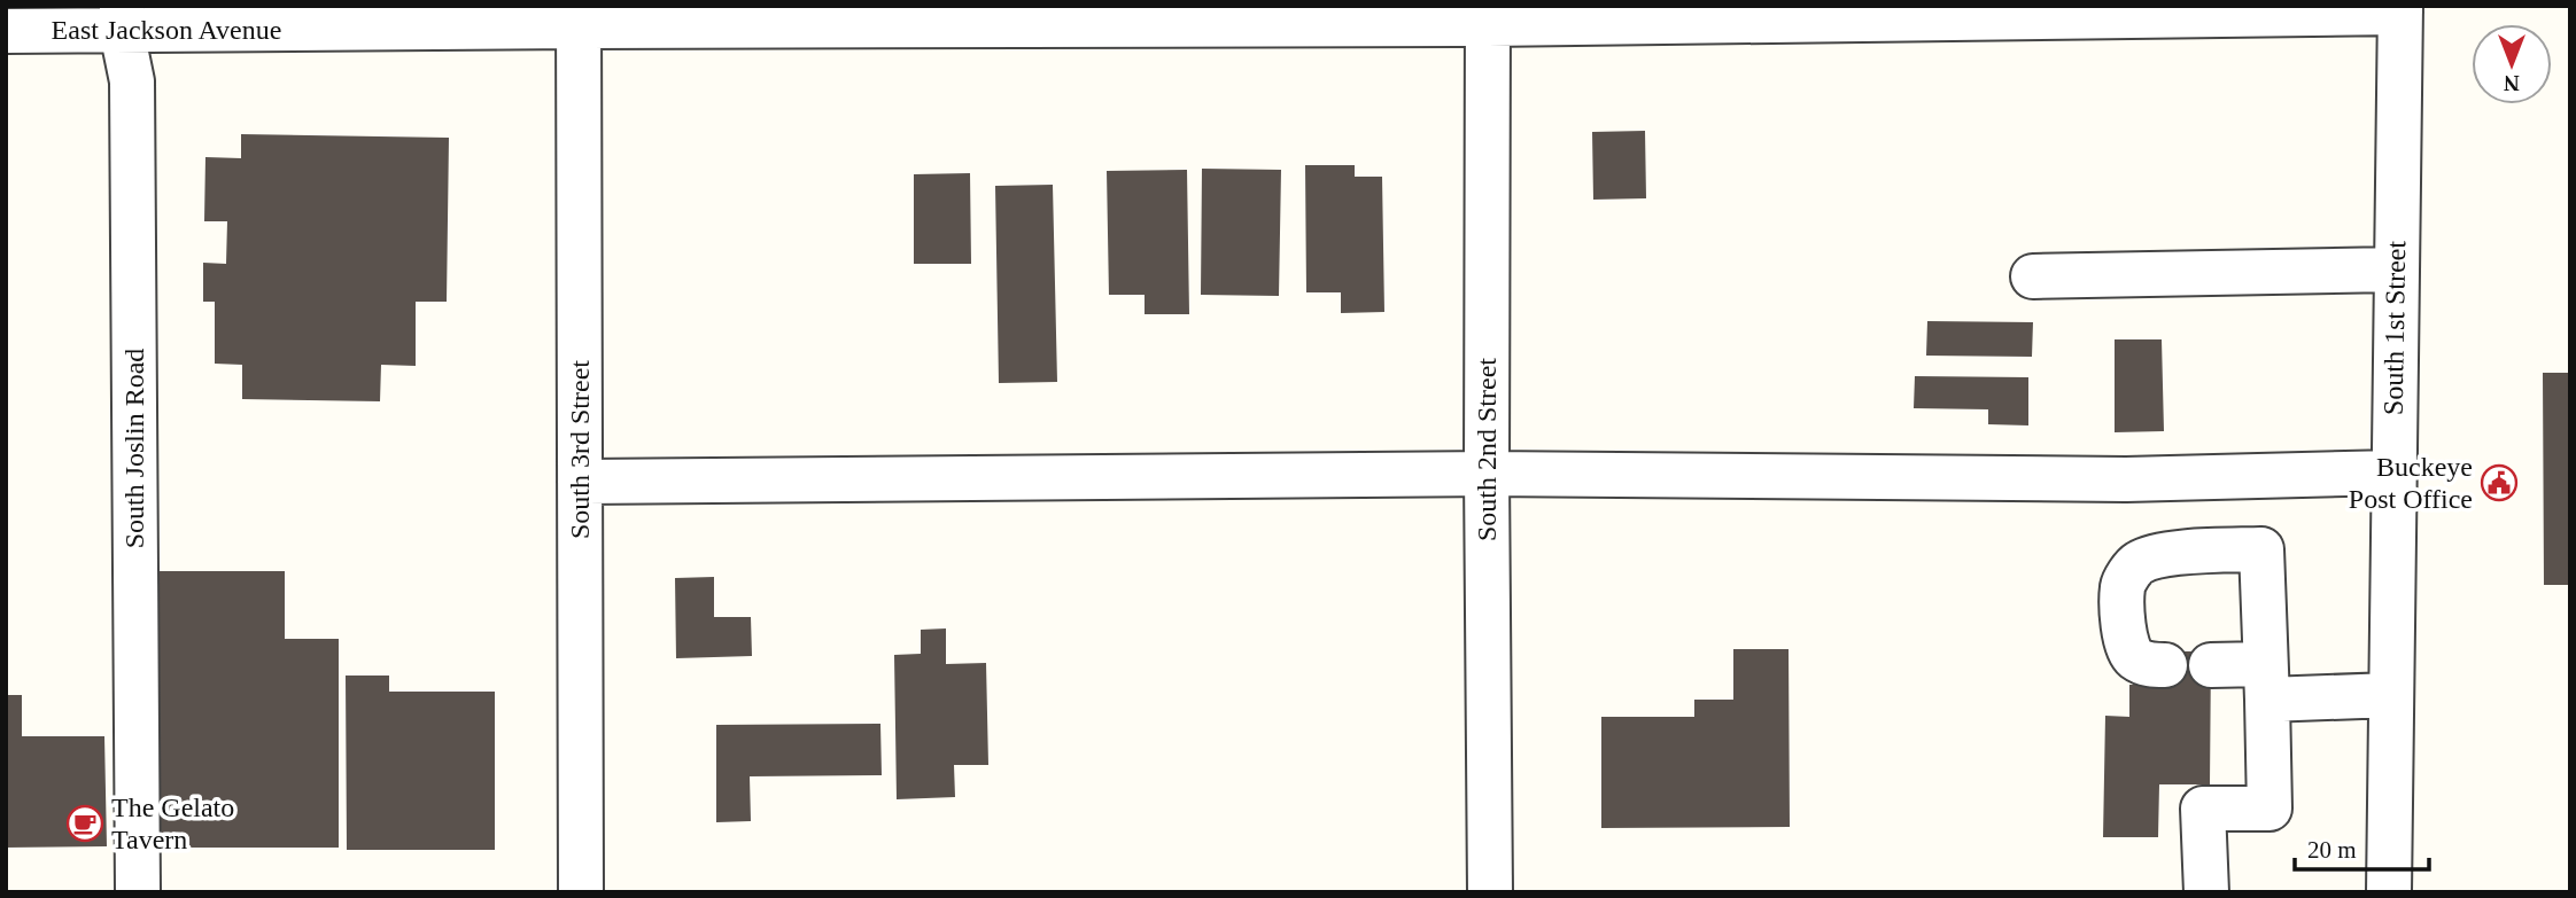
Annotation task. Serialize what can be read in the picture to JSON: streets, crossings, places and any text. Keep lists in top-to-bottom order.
{
  "streets": {
    "street": [
      "East Jackson Avenue",
      "South 1st Street",
      "South Joslin Road",
      "South 3rd Street",
      "South 2nd Street"
    ]
  },
  "crossings": [
    ["East Jackson Avenue", "South 1st Street"],
    ["East Jackson Avenue", "South Joslin Road"],
    ["East Jackson Avenue", "South 3rd Street"],
    ["East Jackson Avenue", "South 2nd Street"]
  ],
  "places": {
    "public building": ["Buckeye Post Office"],
    "cafe": ["The Gelato Tavern"]
  },
  "scale_bar": "20 m",
  "north": "bottom"
}
